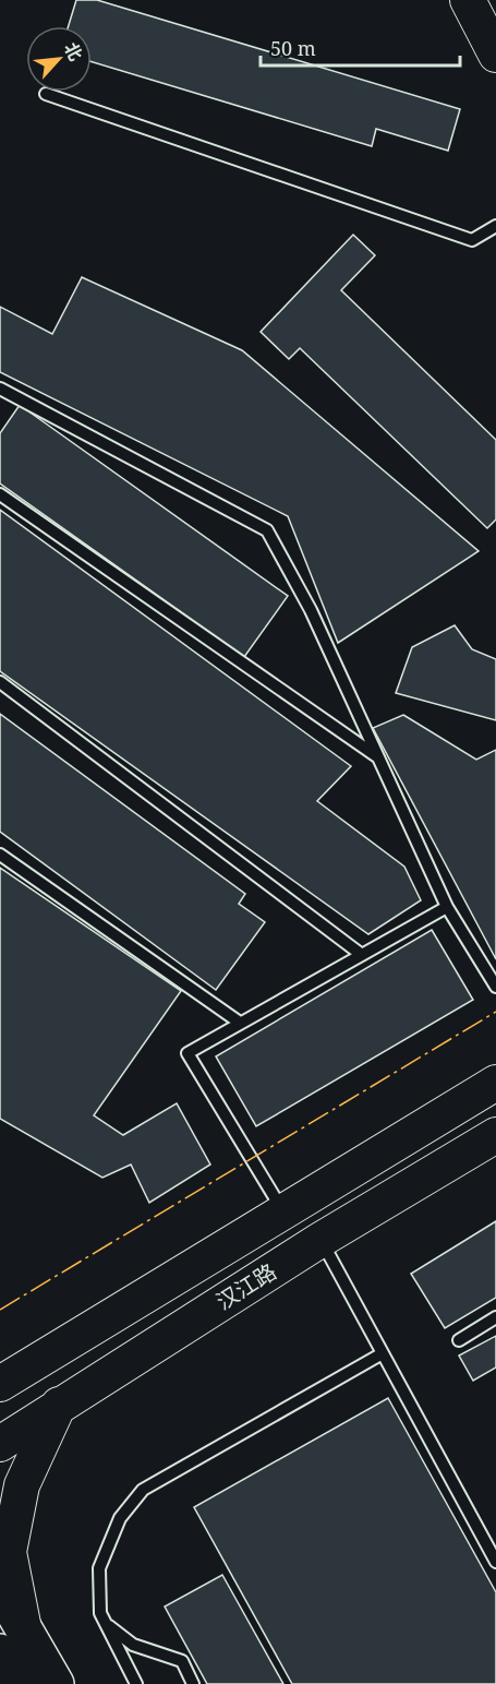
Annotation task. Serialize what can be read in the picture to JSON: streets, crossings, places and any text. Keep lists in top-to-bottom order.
{
  "streets": {
    "main road": ["汉江路"]
  },
  "scale_bar": "50 m",
  "north": "top right"
}
